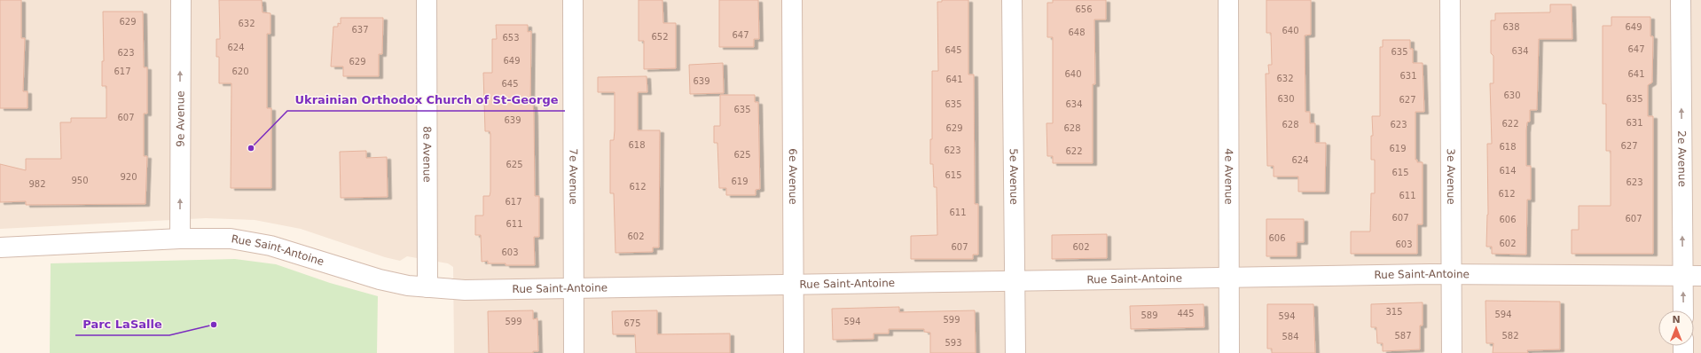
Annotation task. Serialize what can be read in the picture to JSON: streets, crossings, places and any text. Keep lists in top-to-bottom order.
{
  "streets": {
    "street": [
      "9e Avenue",
      "8e Avenue",
      "2e Avenue",
      "7e Avenue",
      "6e Avenue",
      "5e Avenue",
      "4e Avenue",
      "3e Avenue",
      "Rue Saint-Antoine"
    ]
  },
  "crossings": [
    ["9e Avenue", "Rue Saint-Antoine"],
    ["8e Avenue", "Rue Saint-Antoine"],
    ["2e Avenue", "Rue Saint-Antoine"],
    ["7e Avenue", "Rue Saint-Antoine"],
    ["6e Avenue", "Rue Saint-Antoine"],
    ["5e Avenue", "Rue Saint-Antoine"],
    ["4e Avenue", "Rue Saint-Antoine"],
    ["3e Avenue", "Rue Saint-Antoine"]
  ],
  "one_way": ["9e Avenue", "2e Avenue"],
  "places": ["Ukrainian Orthodox Church of St-George", "Parc LaSalle"],
  "house_numbers": [
    "656",
    "629",
    "632",
    "638",
    "649",
    "637",
    "640",
    "648",
    "647",
    "652",
    "653",
    "624",
    "647",
    "645",
    "634",
    "635",
    "623",
    "649",
    "629",
    "617",
    "620",
    "640",
    "641",
    "631",
    "632",
    "641",
    "639",
    "645",
    "630",
    "630",
    "635",
    "627",
    "635",
    "634",
    "635",
    "607",
    "639",
    "631",
    "622",
    "628",
    "623",
    "629",
    "628",
    "618",
    "627",
    "618",
    "619",
    "623",
    "622",
    "625",
    "624",
    "625",
    "614",
    "615",
    "615",
    "920",
    "950",
    "619",
    "623",
    "982",
    "612",
    "612",
    "611",
    "617",
    "611",
    "607",
    "607",
    "606",
    "611",
    "602",
    "606",
    "602",
    "603",
    "607",
    "602",
    "603",
    "315",
    "445",
    "594",
    "589",
    "594",
    "599",
    "599",
    "594",
    "675",
    "587",
    "582",
    "584",
    "593"
  ],
  "north": "top"
}
